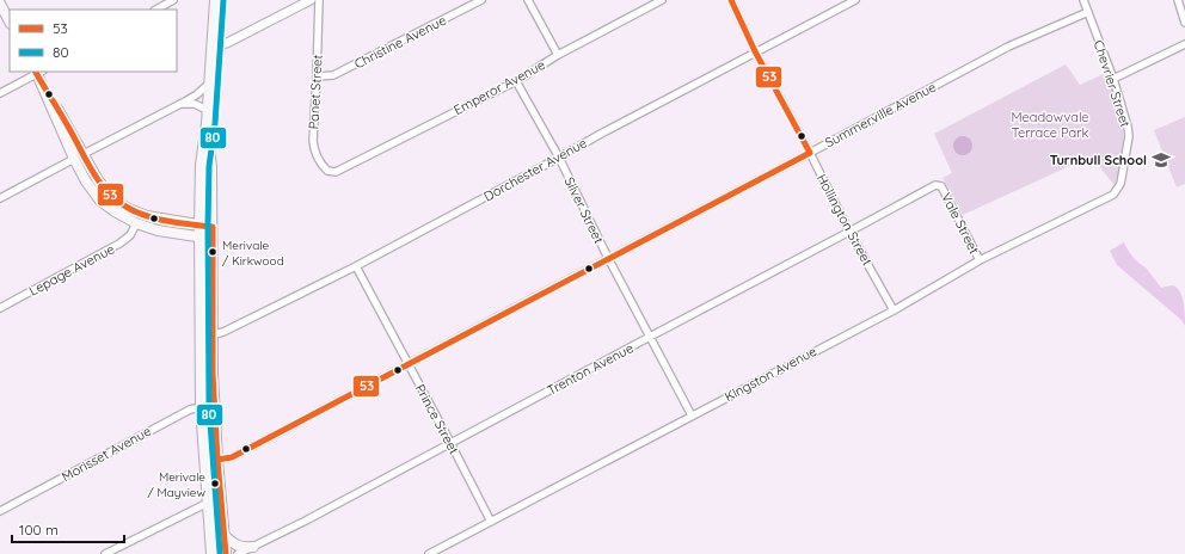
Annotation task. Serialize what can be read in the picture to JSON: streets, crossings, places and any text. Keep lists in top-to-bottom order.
{
  "streets": {
    "street": [
      "Christine Avenue",
      "Chevrier Street",
      "Emperor Avenue",
      "Panet Street",
      "Summerville Avenue",
      "Dorchester Avenue",
      "Silver Street",
      "Hollington Street",
      "Vale Street",
      "Lepage Avenue",
      "Trenton Avenue",
      "Kingston Avenue",
      "Prince Street",
      "Morisset Avenue"
    ]
  },
  "crossings": [
    ["Christine Avenue", "Panet Street"],
    ["Chevrier Street", "Summerville Avenue"],
    ["Chevrier Street", "Kingston Avenue"],
    ["Emperor Avenue", "Panet Street"],
    ["Emperor Avenue", "Silver Street"],
    ["Summerville Avenue", "Silver Street"],
    ["Summerville Avenue", "Hollington Street"],
    ["Summerville Avenue", "Prince Street"],
    ["Dorchester Avenue", "Silver Street"],
    ["Dorchester Avenue", "Hollington Street"],
    ["Dorchester Avenue", "Prince Street"],
    ["Silver Street", "Trenton Avenue"],
    ["Silver Street", "Kingston Avenue"],
    ["Hollington Street", "Trenton Avenue"],
    ["Hollington Street", "Kingston Avenue"],
    ["Vale Street", "Trenton Avenue"],
    ["Vale Street", "Kingston Avenue"],
    ["Trenton Avenue", "Prince Street"],
    ["Kingston Avenue", "Prince Street"]
  ],
  "parks": ["Meadowvale Terrace Park"],
  "places": {
    "school or university": ["Turnbull School"],
    "other": ["Merivale / Kirkwood", "Merivale / Mayview"]
  },
  "lines": ["transit line 53", "transit line 80"],
  "legend": ["53", "80"],
  "scale_bar": "100 m"
}
